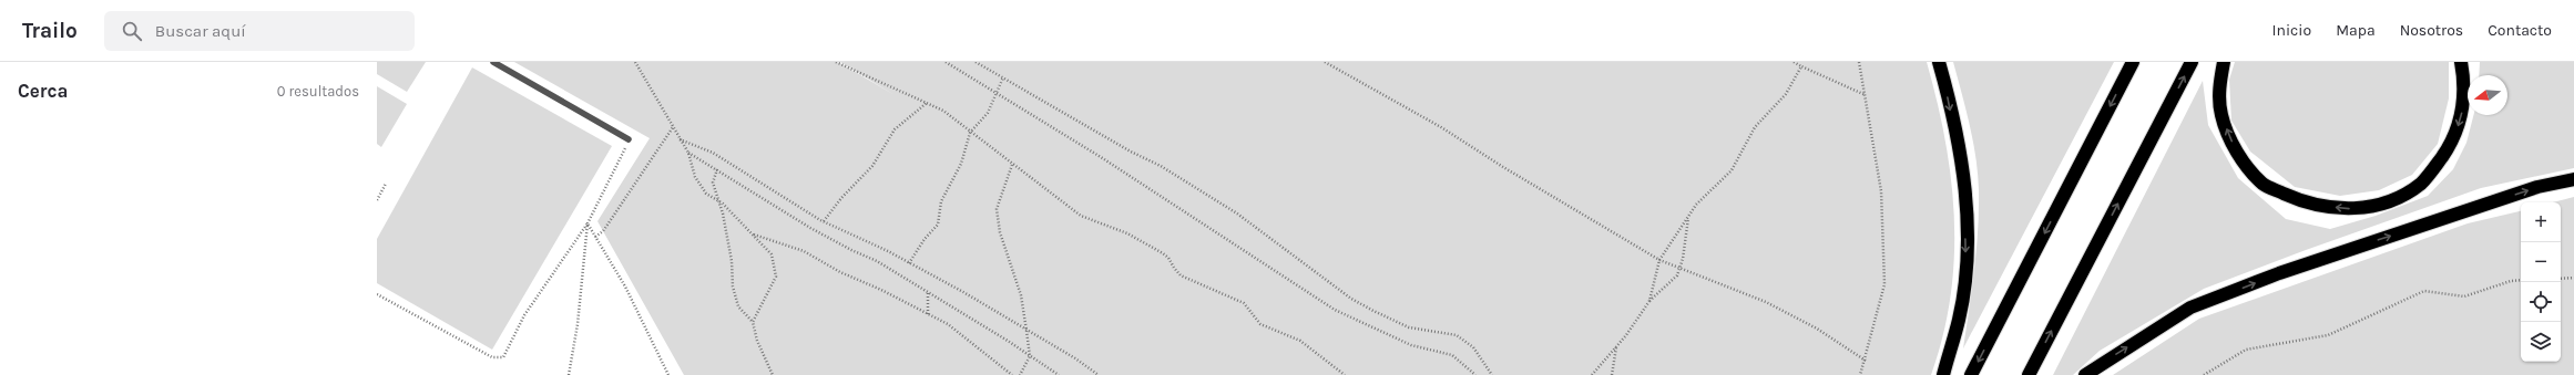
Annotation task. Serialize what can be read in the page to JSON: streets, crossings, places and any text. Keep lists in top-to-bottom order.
{
  "north": "left",
  "page": {
    "header": "Trailo",
    "search": "Buscar aquí",
    "nav": [
      "Inicio",
      "Mapa",
      "Nosotros",
      "Contacto"
    ],
    "heading": ["Cerca", "0 resultados"],
    "map_buttons": ["+", "−"]
  }
}
